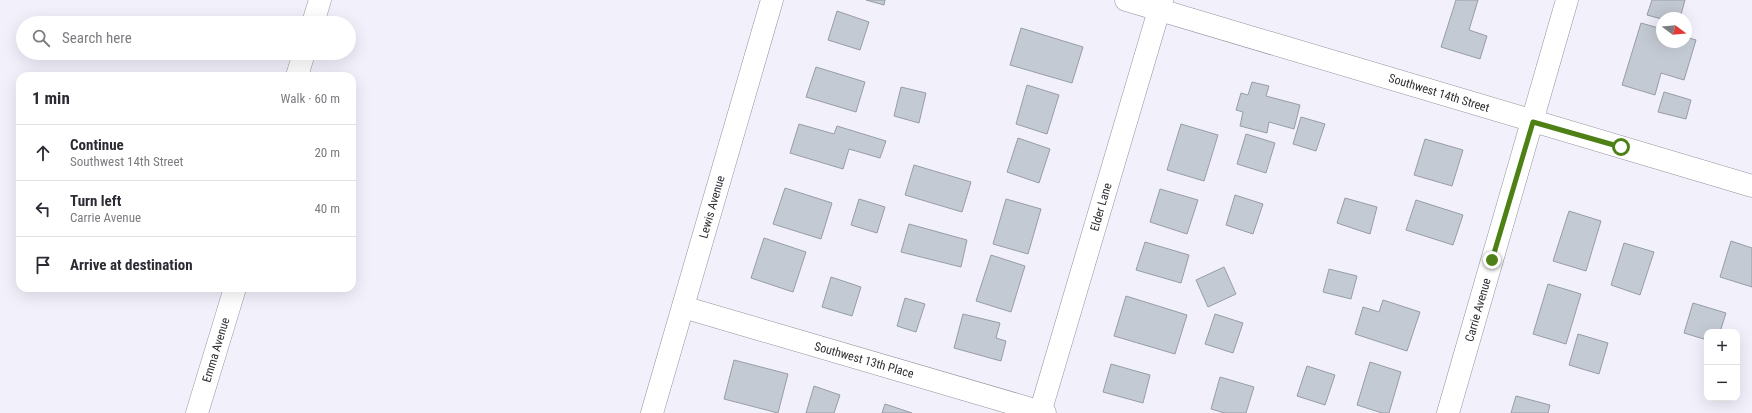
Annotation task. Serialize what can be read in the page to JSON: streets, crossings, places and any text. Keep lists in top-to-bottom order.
{
  "streets": {
    "street": [
      "Southwest 14th Street",
      "Lewis Avenue",
      "Elder Lane",
      "Carrie Avenue",
      "Emma Avenue",
      "Southwest 13th Place"
    ]
  },
  "crossings": [
    ["Southwest 14th Street", "Elder Lane"],
    ["Southwest 14th Street", "Carrie Avenue"],
    ["Lewis Avenue", "Southwest 13th Place"],
    ["Elder Lane", "Southwest 13th Place"]
  ],
  "north": "right",
  "page": {
    "search": "Search here",
    "heading": ["1 min", "Walk · 60 m"],
    "list": [
      ["Continue", "Southwest 14th Street", "20 m"],
      ["Turn left", "Carrie Avenue", "40 m"],
      "Arrive at destination"
    ],
    "map_buttons": ["+", "−"]
  }
}
